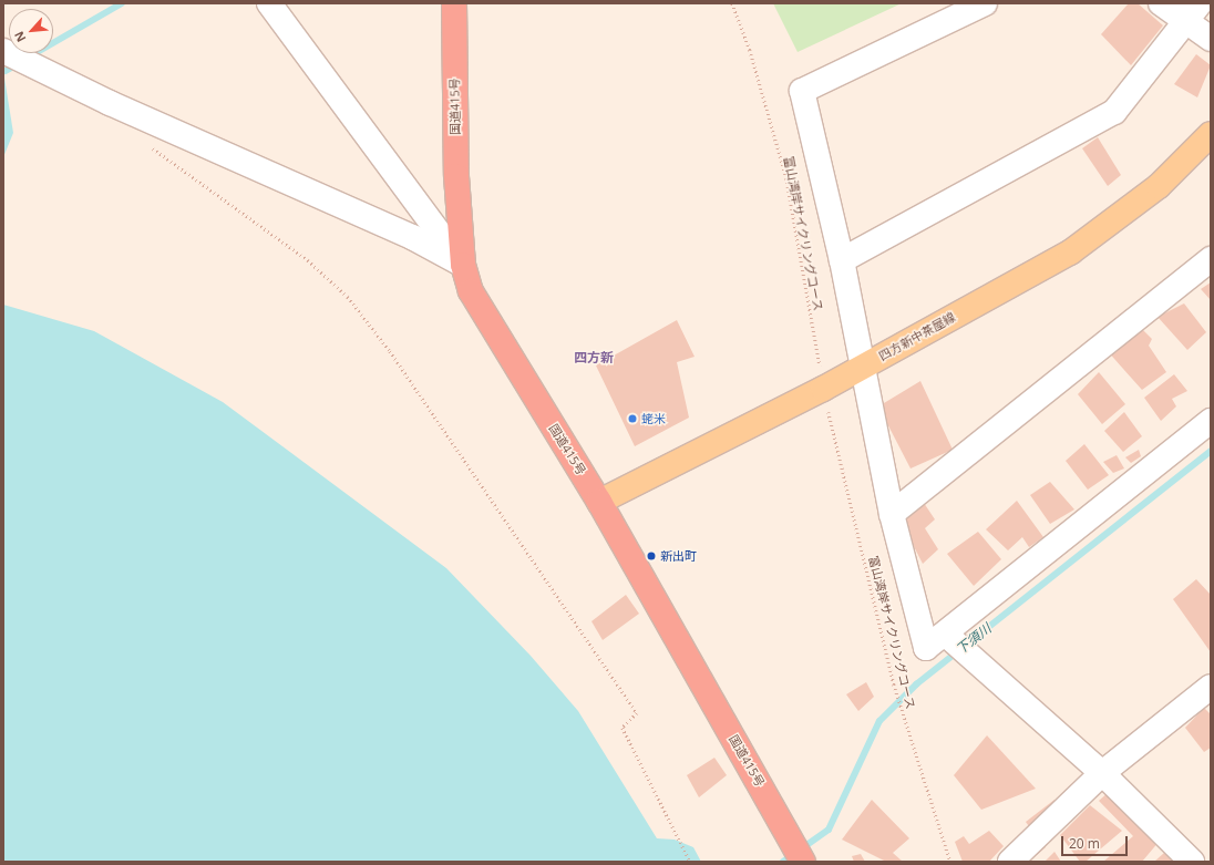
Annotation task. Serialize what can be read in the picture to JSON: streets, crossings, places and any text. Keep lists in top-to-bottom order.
{
  "streets": {
    "highway": ["国道415号"],
    "main road": ["四方新中茶屋線"],
    "path": ["富山湾岸サイクリングコース"]
  },
  "crossings": [
    ["国道415号", "四方新中茶屋線"]
  ],
  "districts": ["四方新"],
  "water": ["下須川"],
  "places": ["蛯米", "新出町"],
  "scale_bar": "20 m",
  "north": "bottom left"
}
